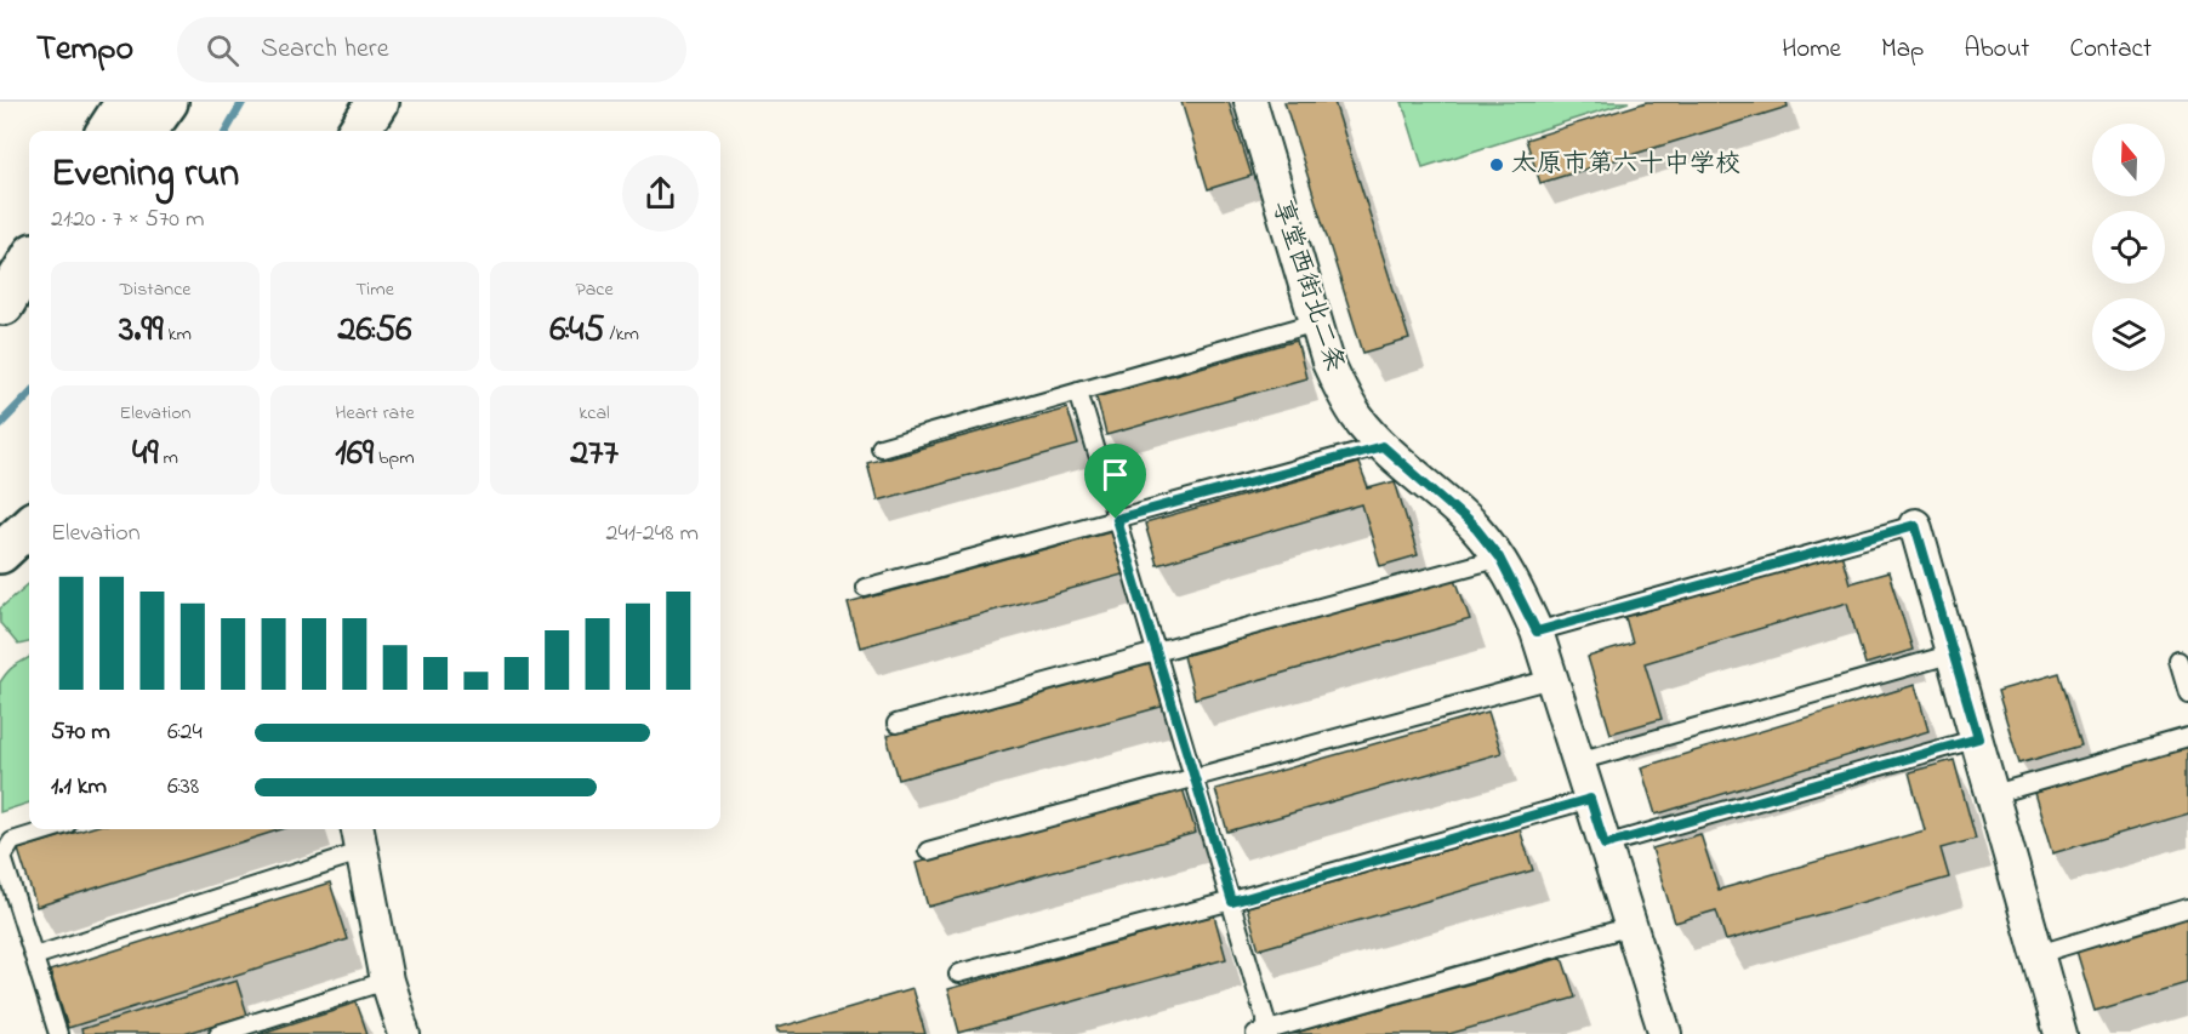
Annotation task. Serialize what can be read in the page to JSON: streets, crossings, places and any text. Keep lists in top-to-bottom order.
{
  "streets": {
    "street": ["享堂西街北二条"]
  },
  "places": ["太原市第六十中学校"],
  "north": "top",
  "page": {
    "header": "Tempo",
    "search": "Search here",
    "nav": [
      "Home",
      "Map",
      "About",
      "Contact"
    ],
    "heading": ["Evening run", "21:20 · 7 × 570 m"],
    "stats": [
      ["Distance", "3.99 km"],
      ["Time", "26:56"],
      ["Pace", "6:45 /km"],
      ["Elevation", "49 m"],
      ["Heart rate", "169 bpm"],
      ["kcal", "277"]
    ],
    "chart": ["Elevation", "241–248 m"],
    "list": [
      {
        "name": "570 m",
        "note": "6:24"
      },
      {
        "name": "1.1 km",
        "note": "6:38"
      }
    ]
  }
}
